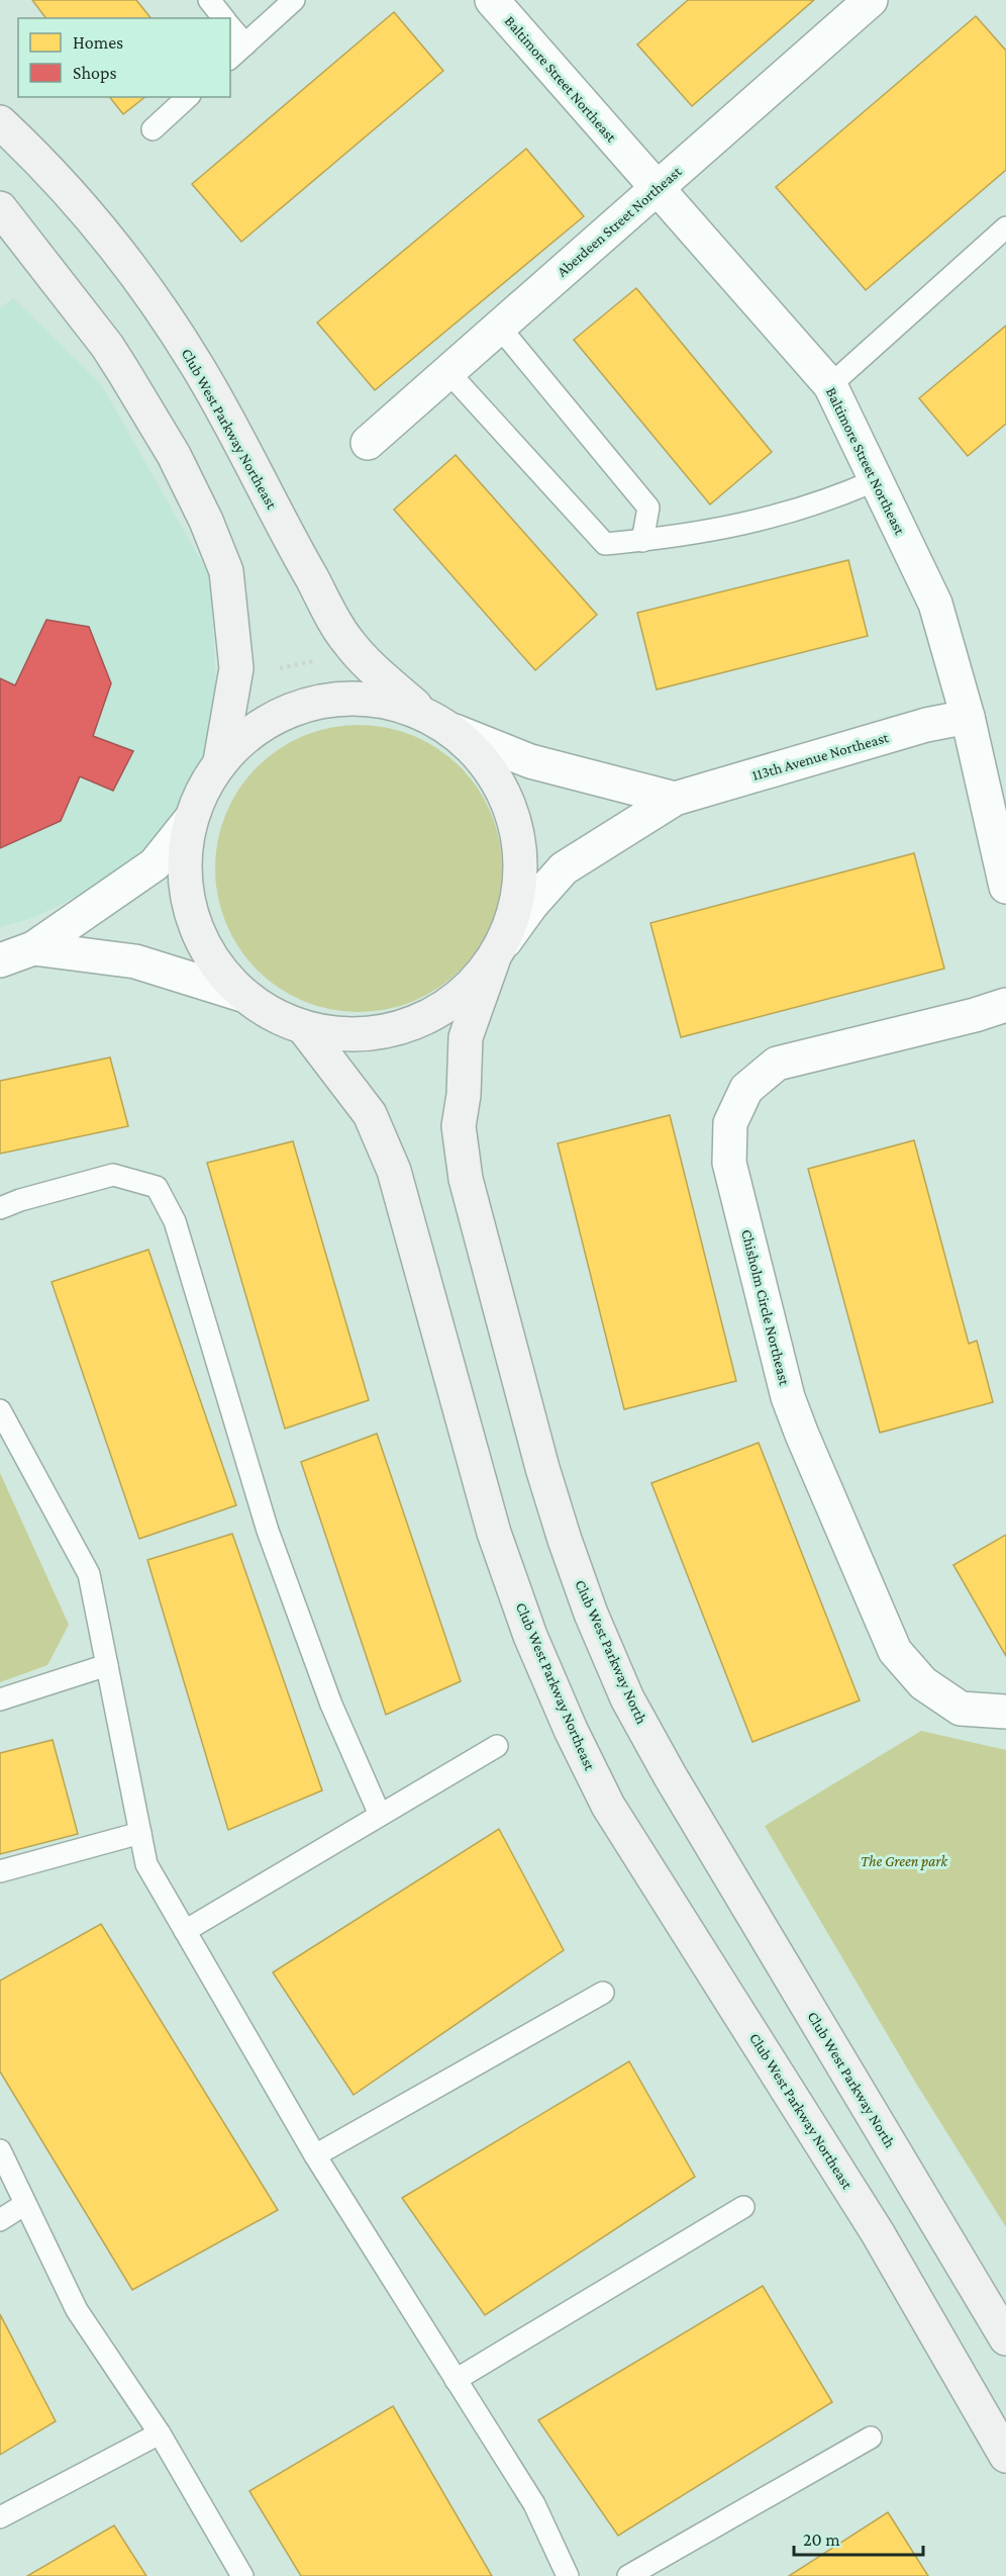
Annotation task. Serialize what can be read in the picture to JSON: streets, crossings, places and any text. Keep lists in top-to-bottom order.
{
  "streets": {
    "street": [
      "Baltimore Street Northeast",
      "Aberdeen Street Northeast",
      "Club West Parkway Northeast",
      "113th Avenue Northeast",
      "Chisholm Circle Northeast",
      "Club West Parkway North"
    ]
  },
  "crossings": [
    ["Baltimore Street Northeast", "Aberdeen Street Northeast"],
    ["Baltimore Street Northeast", "113th Avenue Northeast"],
    ["Club West Parkway Northeast", "Club West Parkway North"],
    ["113th Avenue Northeast", "Club West Parkway North"]
  ],
  "parks": ["The Green park"],
  "legend": ["Homes", "Shops"],
  "scale_bar": "20 m"
}
